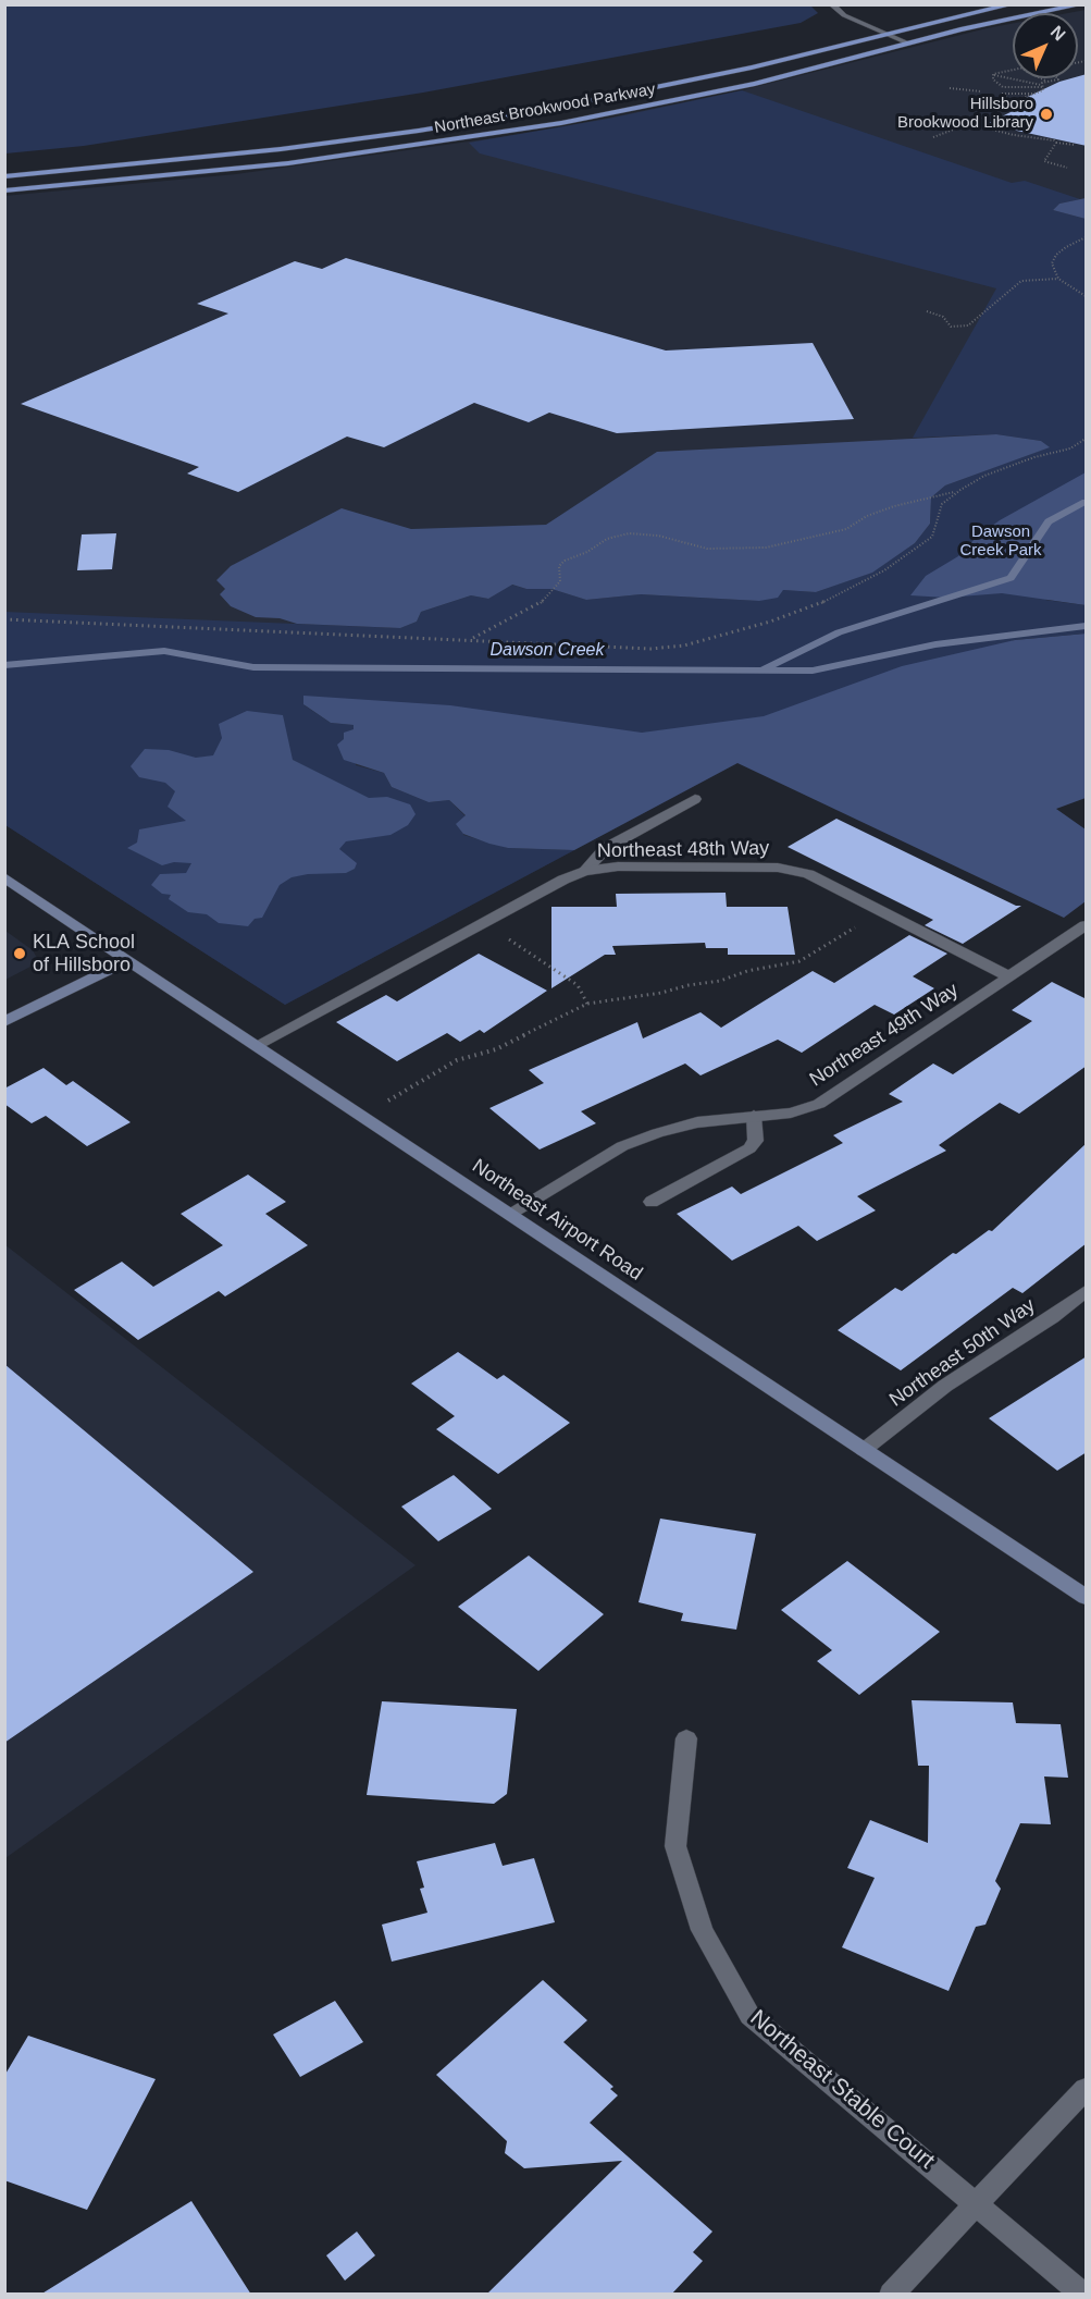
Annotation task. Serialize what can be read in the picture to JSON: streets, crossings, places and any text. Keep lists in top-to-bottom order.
{
  "streets": {
    "main road": ["Northeast Brookwood Parkway"],
    "street": [
      "Northeast 48th Way",
      "Northeast 49th Way",
      "Northeast Airport Road",
      "Northeast 50th Way",
      "Northeast Stable Court"
    ]
  },
  "crossings": [
    ["Northeast 48th Way", "Northeast 49th Way"],
    ["Northeast 48th Way", "Northeast Airport Road"],
    ["Northeast 49th Way", "Northeast Airport Road"],
    ["Northeast Airport Road", "Northeast 50th Way"]
  ],
  "water": ["Dawson Creek"],
  "parks": ["Dawson Creek Park"],
  "places": ["Hillsboro Brookwood Library", "KLA School of Hillsboro"],
  "north": "top right"
}
